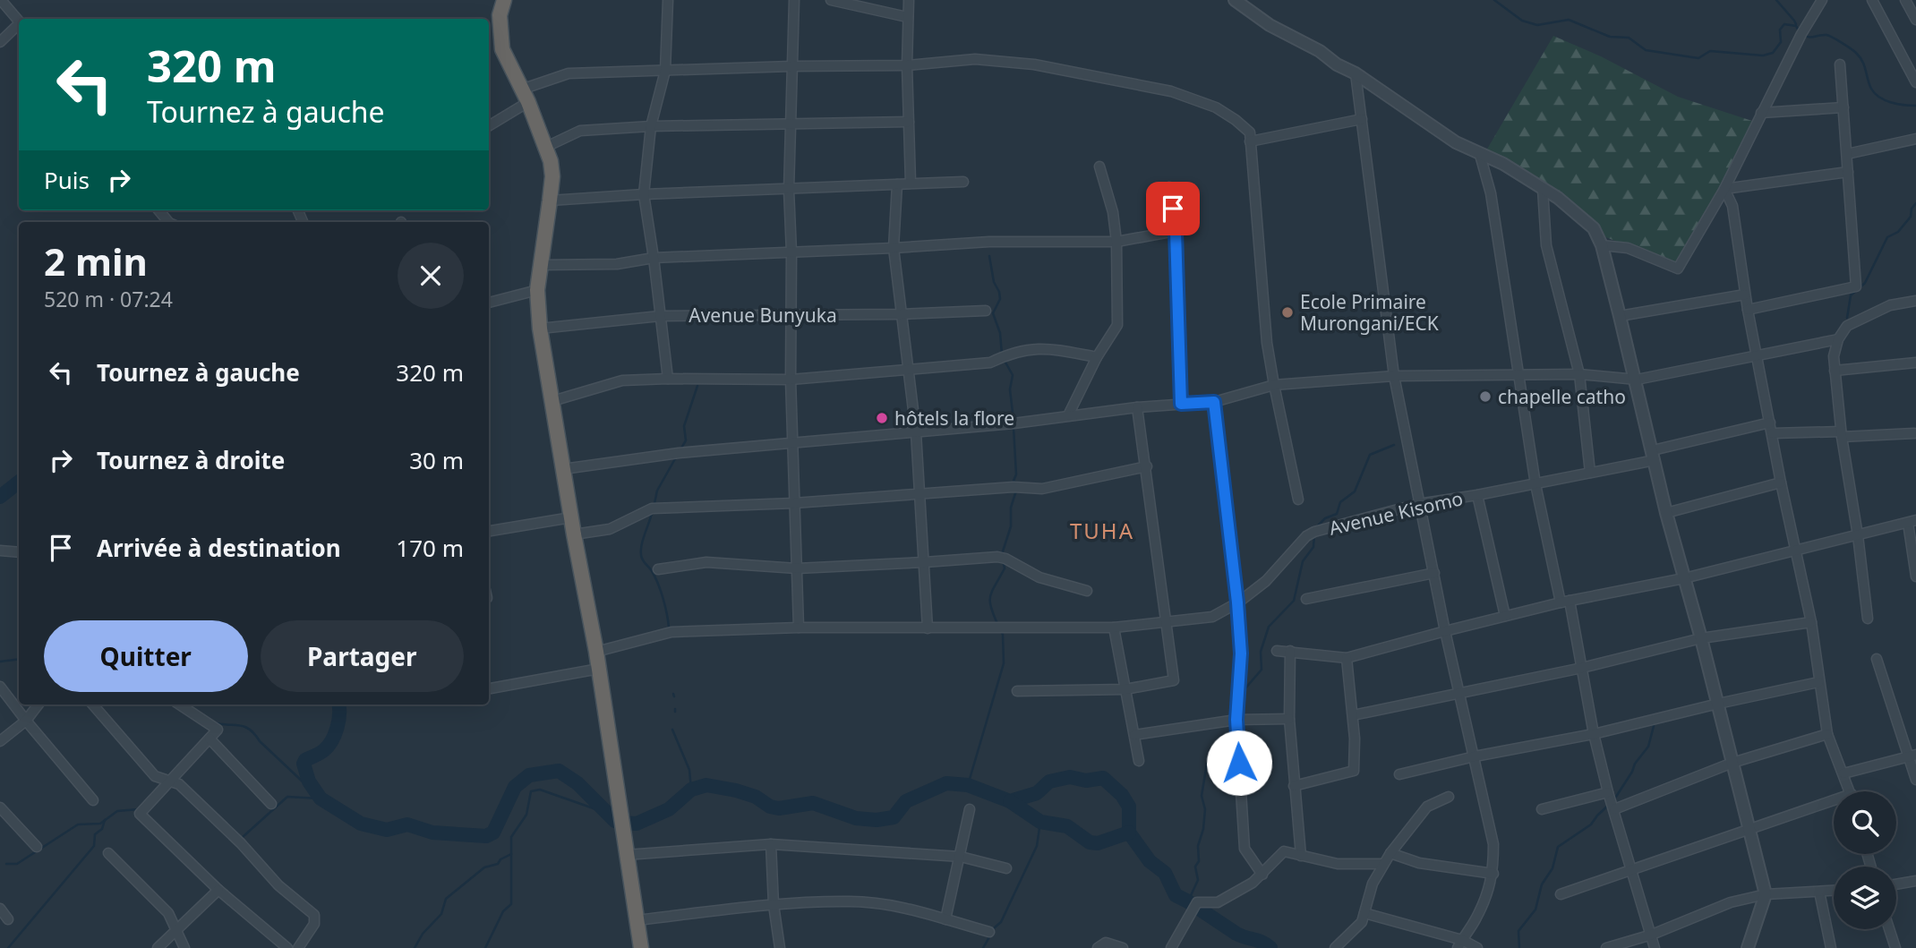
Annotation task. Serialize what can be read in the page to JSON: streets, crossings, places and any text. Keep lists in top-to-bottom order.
{
  "streets": {
    "street": ["Avenue Bunyuka", "Avenue Kisomo"]
  },
  "districts": ["TUHA"],
  "places": ["Ecole Primaire Murongani/ECK", "chapelle catho", "hôtels la flore"],
  "page": {
    "turn": ["320 m", "Tournez à gauche"],
    "then": "Puis",
    "heading": ["2 min", "520 m · 07:24"],
    "list": [
      {
        "name": "Tournez à gauche",
        "value": "320 m"
      },
      {
        "name": "Tournez à droite",
        "value": "30 m"
      },
      {
        "name": "Arrivée à destination",
        "value": "170 m"
      }
    ],
    "buttons": ["Quitter", "Partager"]
  }
}
